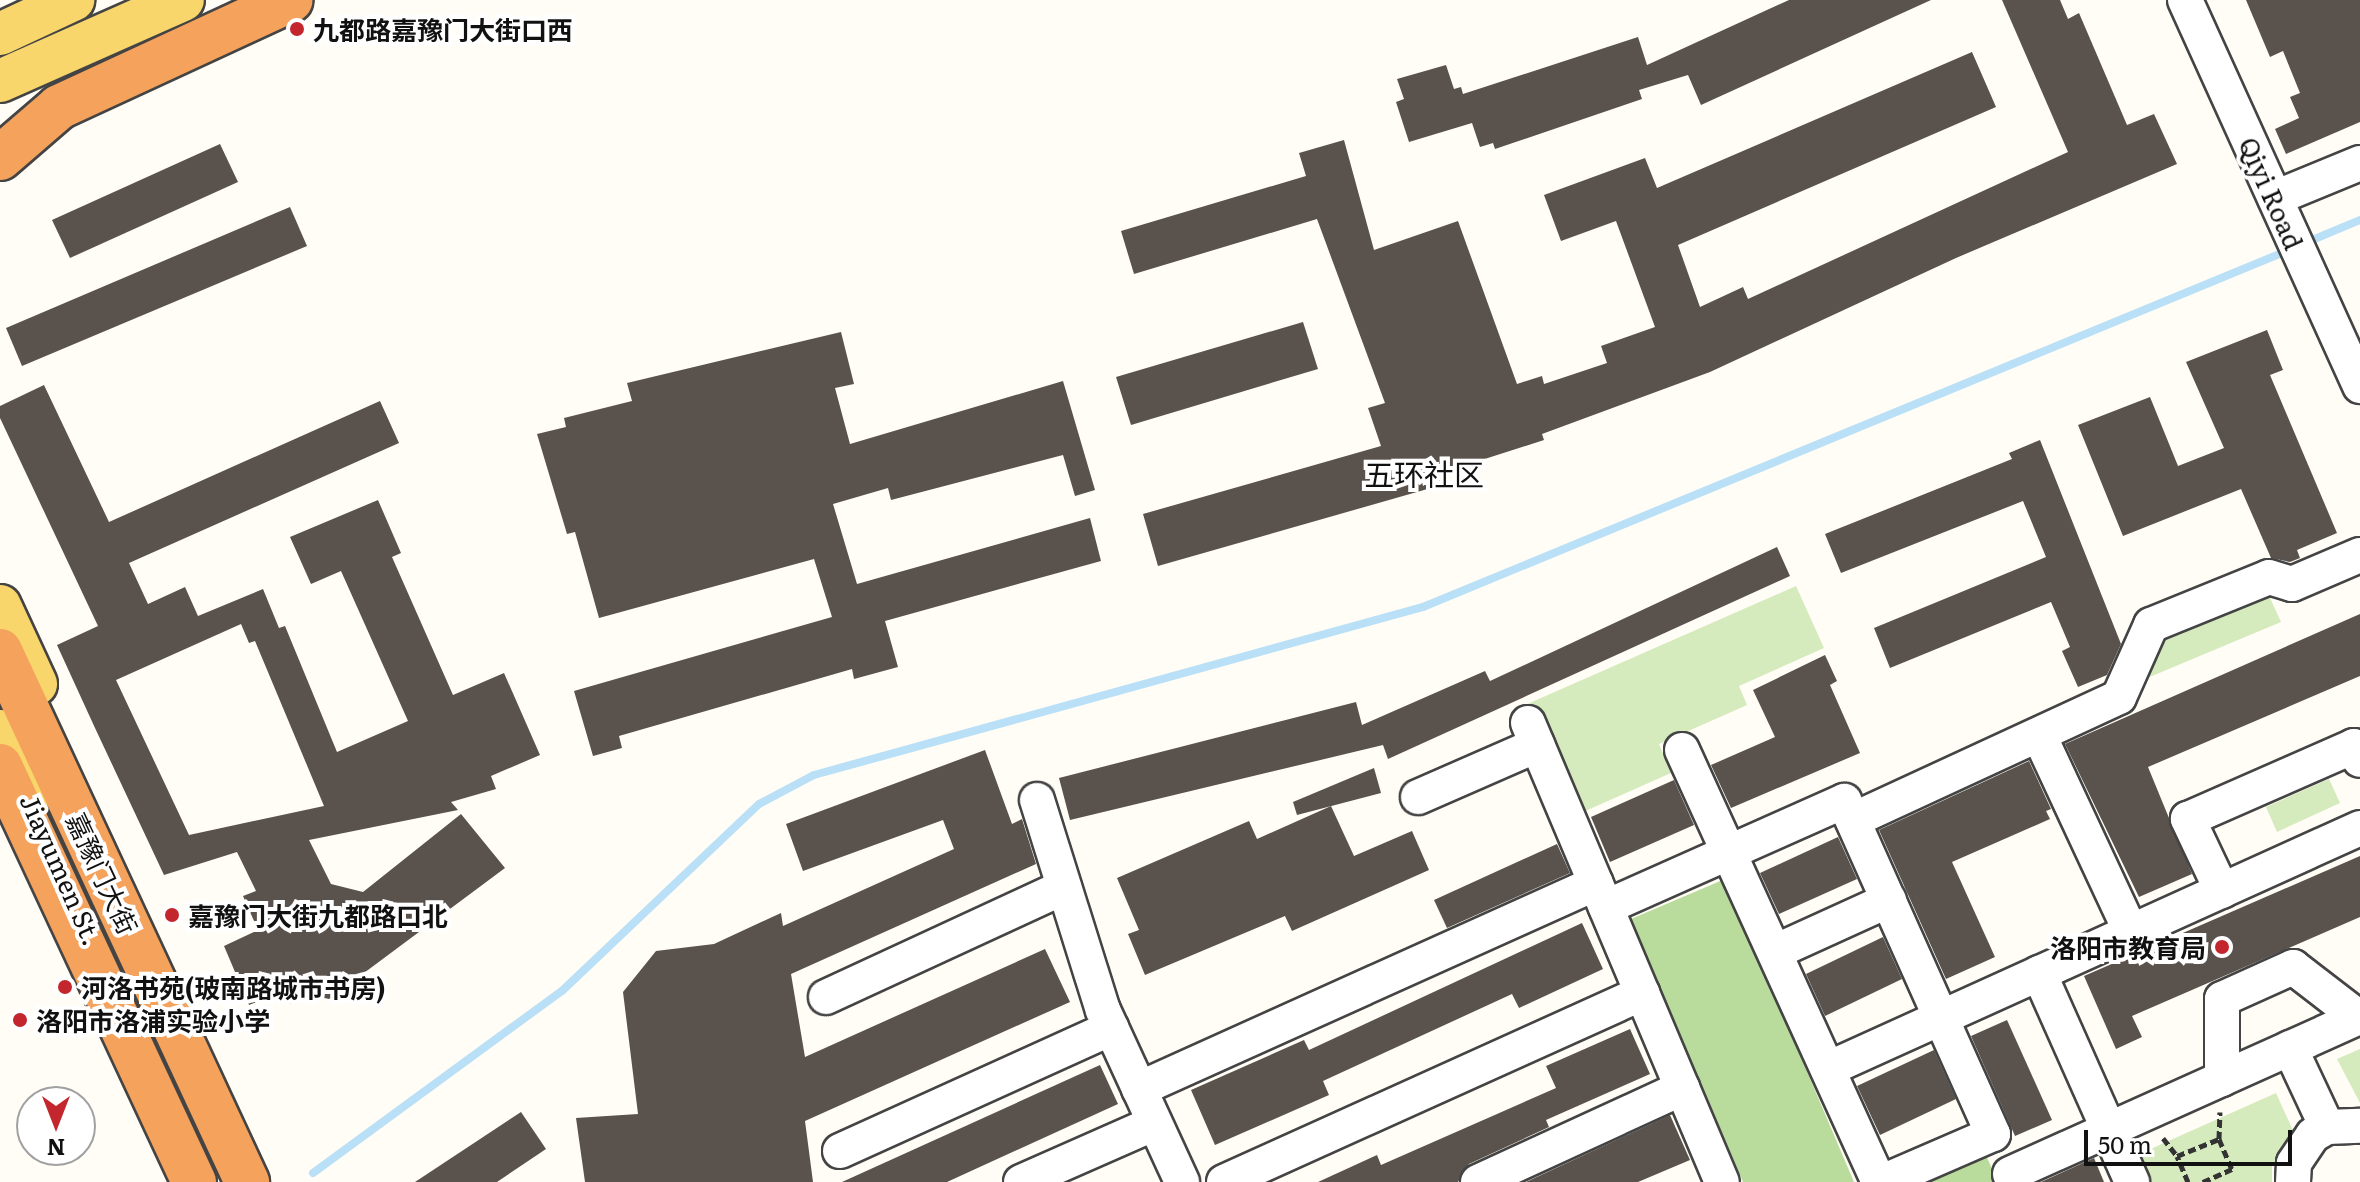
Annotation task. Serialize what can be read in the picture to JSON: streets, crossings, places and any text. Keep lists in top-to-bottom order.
{
  "streets": {
    "highway": ["嘉豫门大街"],
    "main road": ["Jiayumen St."],
    "street": ["Qiyi Road"]
  },
  "districts": ["五环社区"],
  "places": [
    "九都路嘉豫门大街口西",
    "嘉豫门大街九都路口北",
    "洛阳市教育局",
    "河洛书苑(玻南路城市书房)",
    "洛阳市洛浦实验小学"
  ],
  "scale_bar": "50 m",
  "north": "bottom"
}
